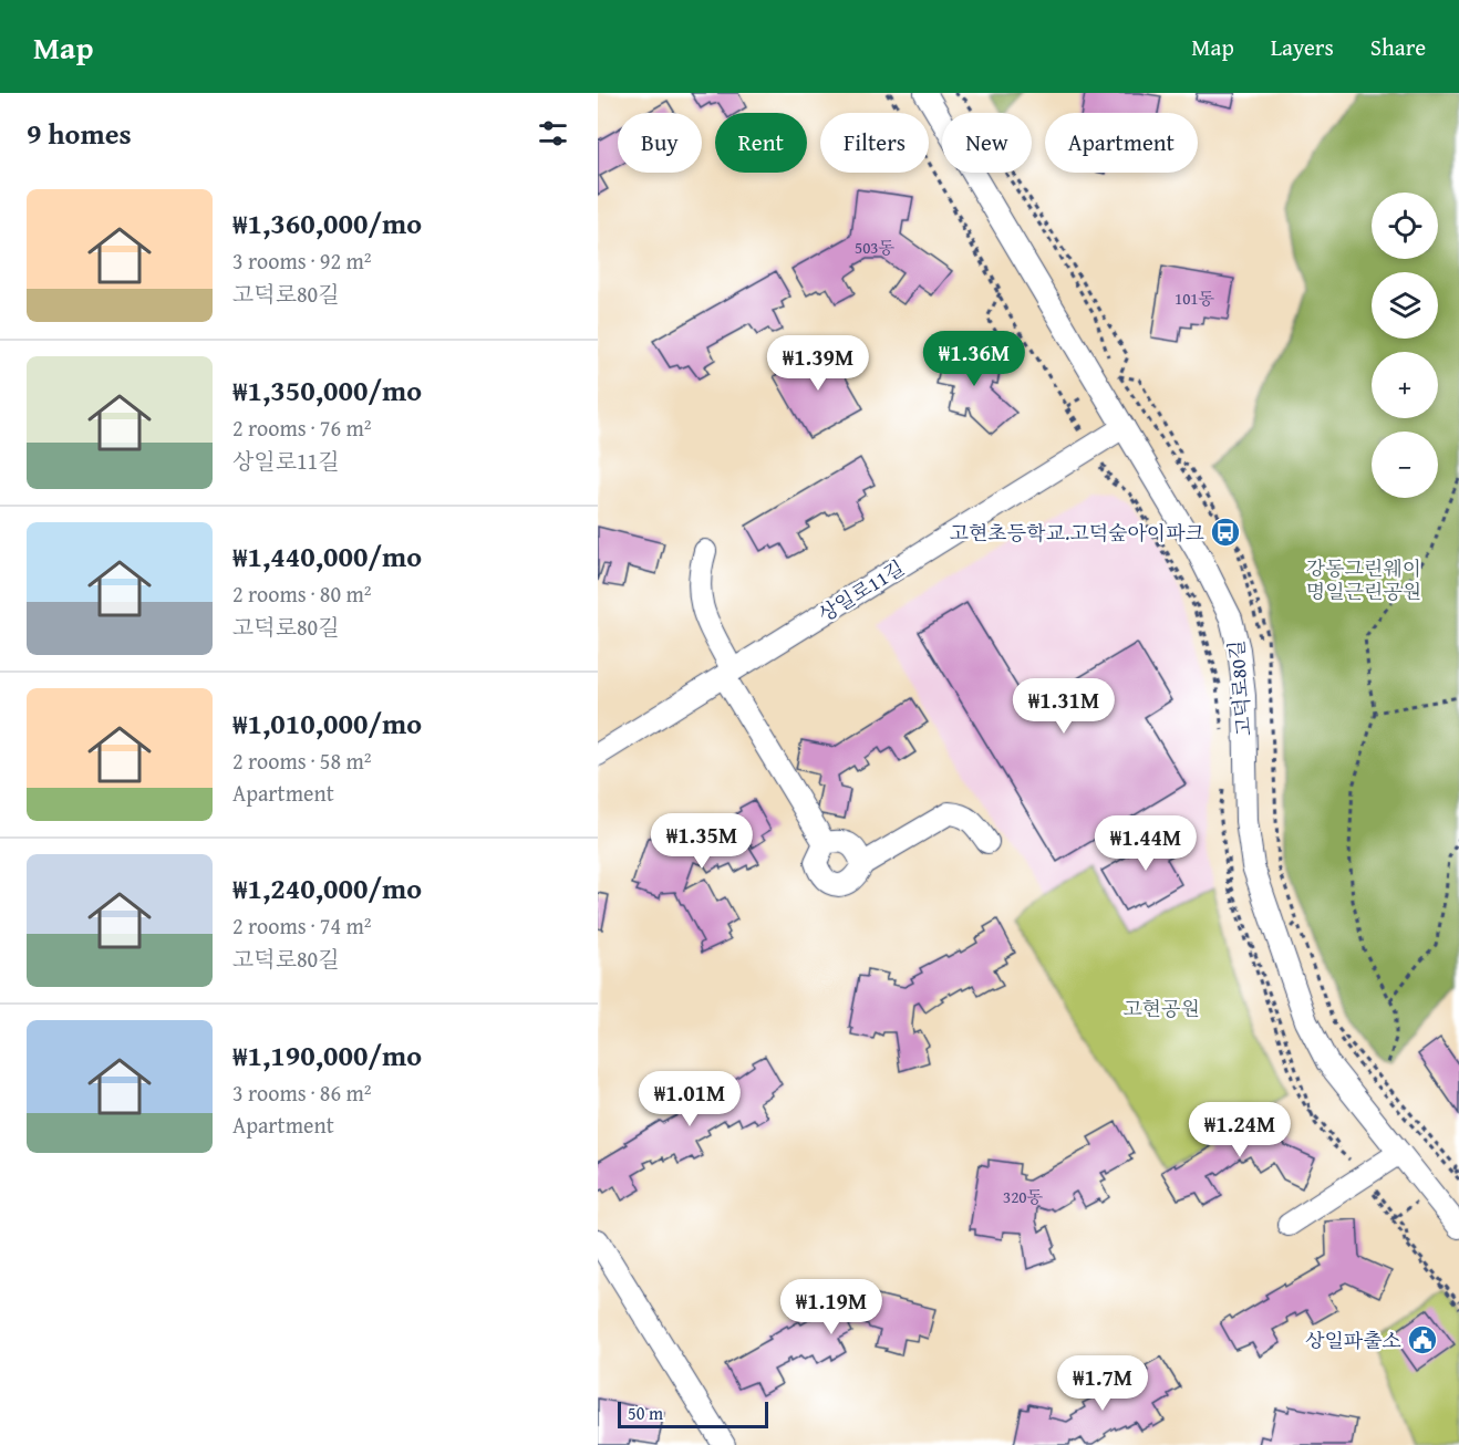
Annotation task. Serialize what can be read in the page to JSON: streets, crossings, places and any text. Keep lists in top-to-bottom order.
{
  "streets": {
    "street": ["상일로11길", "고덕로80길"]
  },
  "crossings": [
    ["상일로11길", "고덕로80길"]
  ],
  "parks": ["강동그린웨이 명일근린공원", "고현공원"],
  "places": {
    "bus stop": ["고현초등학교.고덕숲아이파크"],
    "public building": ["상일파출소"]
  },
  "house_numbers": ["503동", "101동", "320동"],
  "scale_bar": "50 m",
  "page": {
    "header": "Map",
    "nav": ["Map", "Layers", "Share"],
    "heading": "9 homes",
    "chip": [
      "Buy",
      "Rent",
      "Filters",
      "New",
      "Apartment"
    ],
    "list": [
      {
        "name": "₩1,360,000/mo",
        "note": "3 rooms · 92 m² · 고덕로80길"
      },
      {
        "name": "₩1,350,000/mo",
        "note": "2 rooms · 76 m² · 상일로11길"
      },
      {
        "name": "₩1,440,000/mo",
        "note": "2 rooms · 80 m² · 고덕로80길"
      },
      {
        "name": "₩1,010,000/mo",
        "note": "2 rooms · 58 m² · Apartment"
      },
      {
        "name": "₩1,240,000/mo",
        "note": "2 rooms · 74 m² · 고덕로80길"
      },
      {
        "name": "₩1,190,000/mo",
        "note": "3 rooms · 86 m² · Apartment"
      }
    ],
    "map_buttons": ["+", "−"],
    "price": [
      "₩1.36M",
      "₩1.39M",
      "₩1.31M",
      "₩1.35M",
      "₩1.44M",
      "₩1.01M",
      "₩1.24M",
      "₩1.19M",
      "₩1.7M"
    ],
    "scale": "50 m"
  }
}
